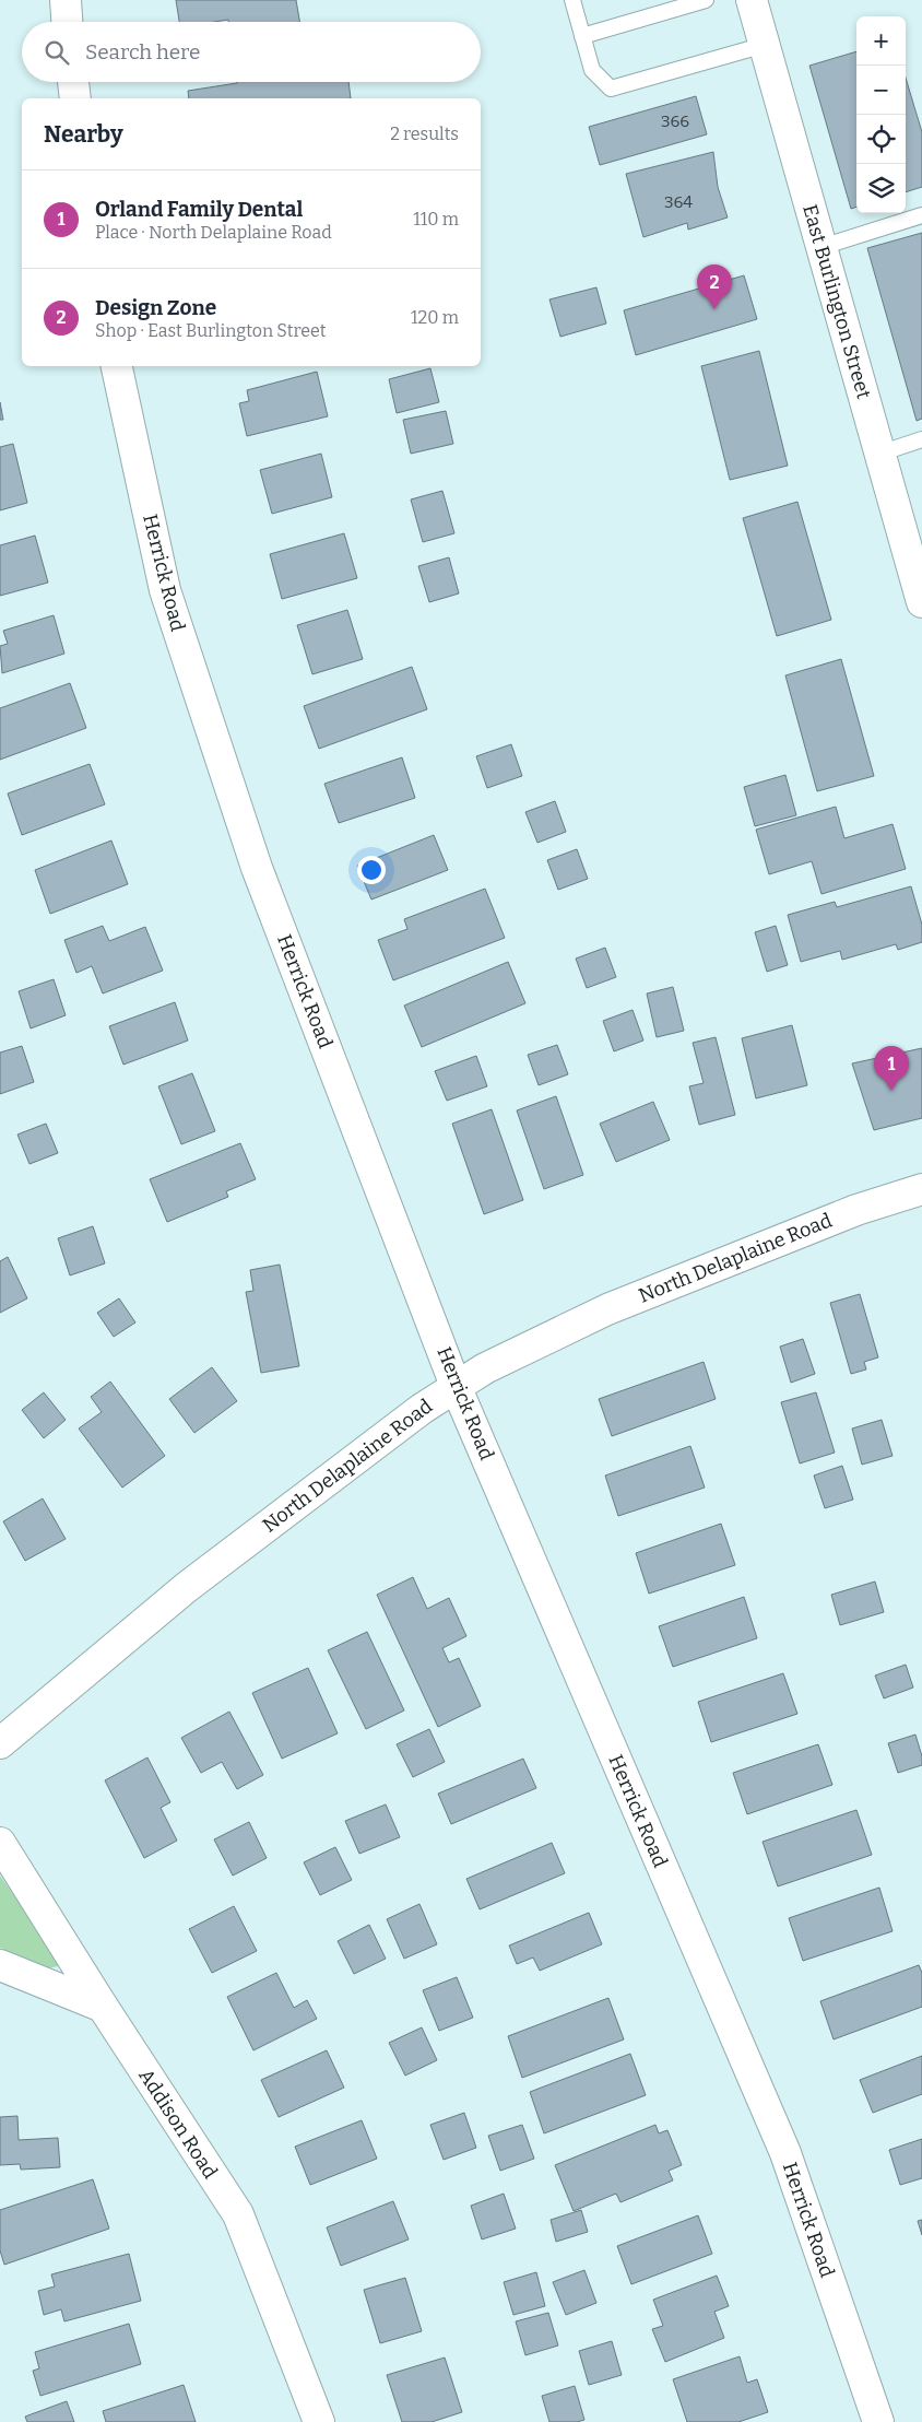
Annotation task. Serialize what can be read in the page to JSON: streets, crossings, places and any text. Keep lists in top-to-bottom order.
{
  "streets": {
    "street": [
      "East Burlington Street",
      "Herrick Road",
      "North Delaplaine Road",
      "Addison Road"
    ]
  },
  "crossings": [
    ["Herrick Road", "North Delaplaine Road"]
  ],
  "house_numbers": ["366", "364"],
  "page": {
    "map_buttons": ["+", "−"],
    "search": "Search here",
    "heading": ["Nearby", "2 results"],
    "list": [
      {
        "mark": "1",
        "name": "Orland Family Dental",
        "note": "Place · North Delaplaine Road",
        "value": "110 m"
      },
      {
        "mark": "2",
        "name": "Design Zone",
        "note": "Shop · East Burlington Street",
        "value": "120 m"
      }
    ],
    "pins": ["2", "1"]
  }
}
